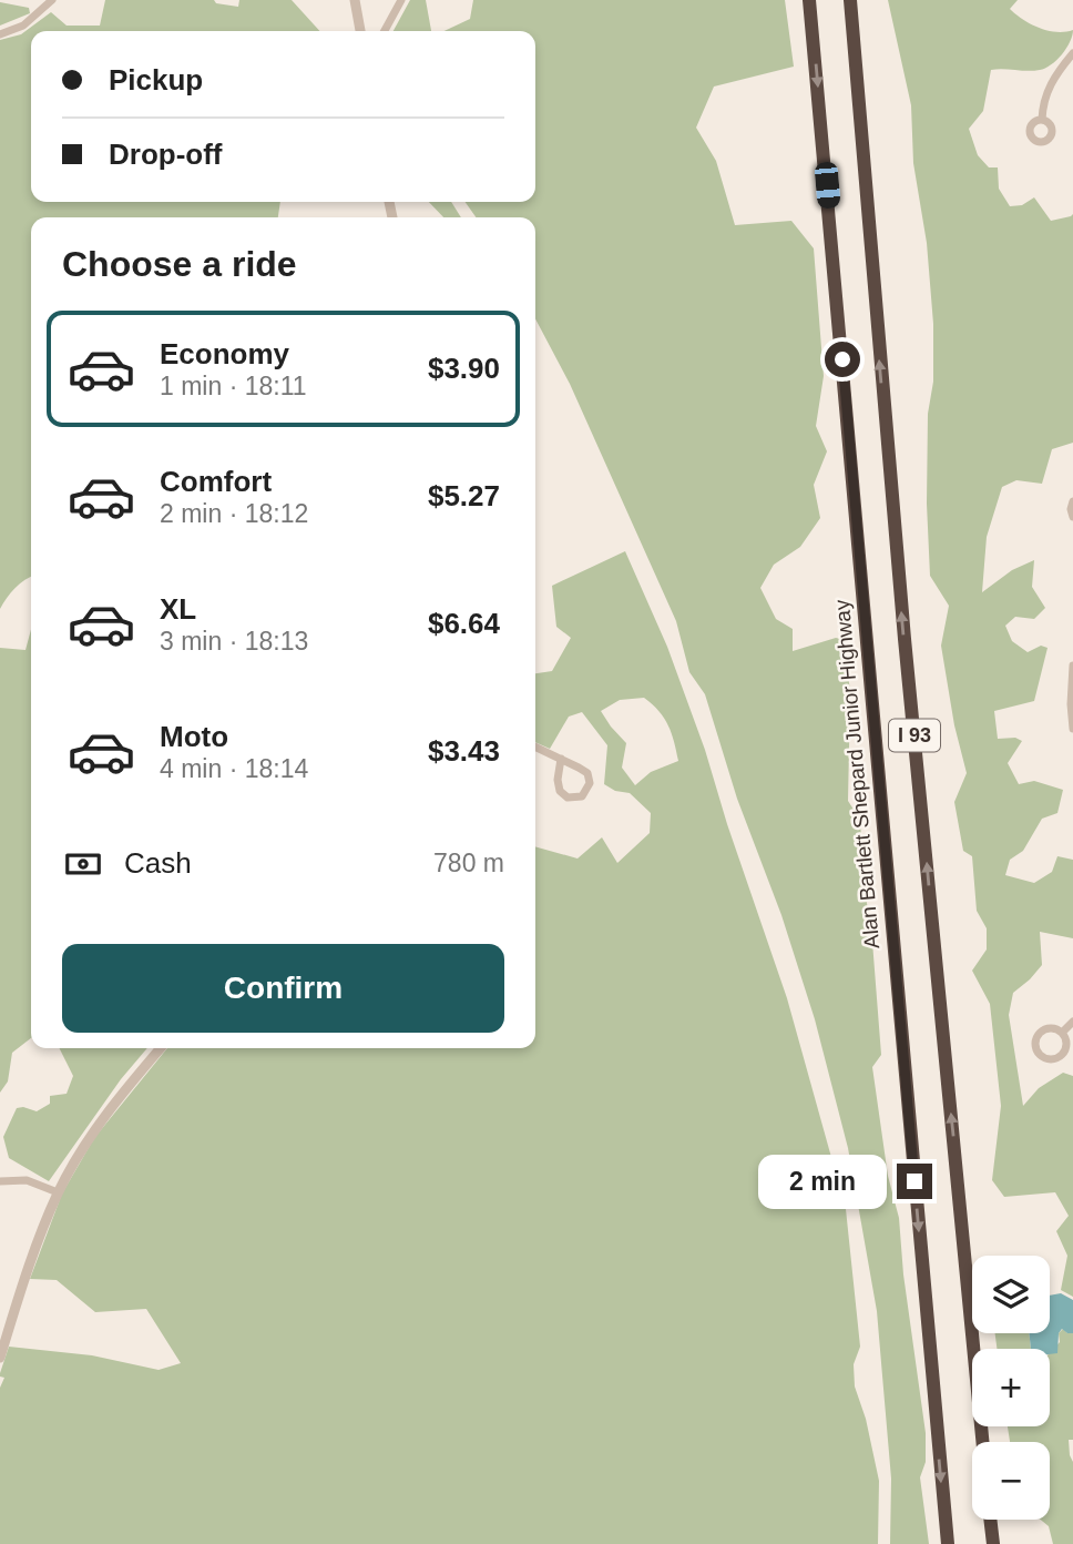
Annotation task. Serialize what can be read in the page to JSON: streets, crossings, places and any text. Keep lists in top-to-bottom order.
{
  "streets": {
    "highway": ["I 93", "Alan Bartlett Shepard Junior Highway"]
  },
  "page": {
    "banner": ["Pickup", "Drop-off"],
    "heading": "Choose a ride",
    "list": [
      {
        "name": "Economy",
        "note": "1 min · 18:11",
        "value": "$3.90"
      },
      {
        "name": "Comfort",
        "note": "2 min · 18:12",
        "value": "$5.27"
      },
      {
        "name": "XL",
        "note": "3 min · 18:13",
        "value": "$6.64"
      },
      {
        "name": "Moto",
        "note": "4 min · 18:14",
        "value": "$3.43"
      }
    ],
    "pay": ["Cash", "780 m"],
    "buttons": "Confirm",
    "bubble": "2 min",
    "map_buttons": ["+", "−"]
  }
}
